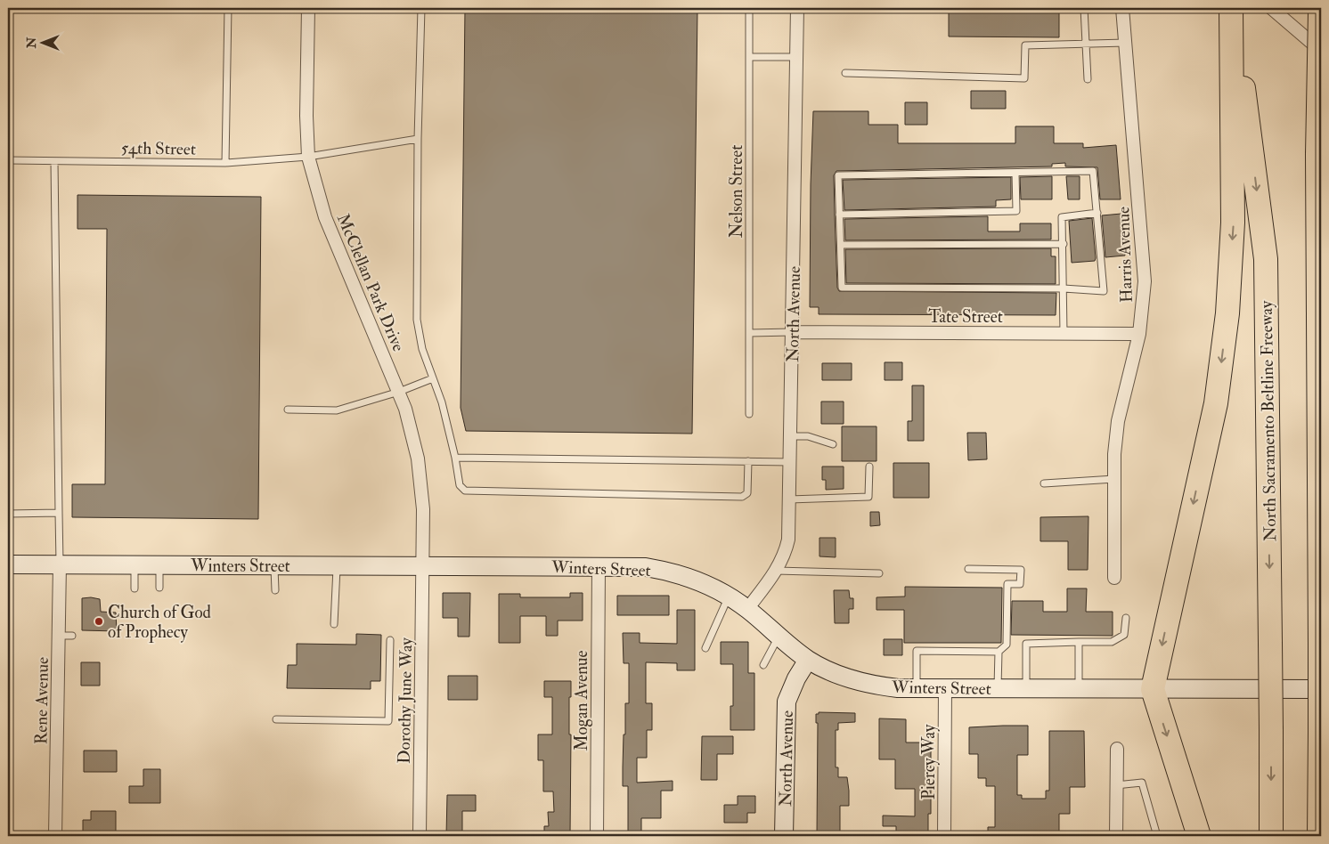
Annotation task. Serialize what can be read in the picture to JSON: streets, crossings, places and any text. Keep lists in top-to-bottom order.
{
  "streets": {
    "highway": ["North Sacramento Beltline Freeway"],
    "main road": ["North Avenue", "Winters Street"],
    "street": [
      "Harris Avenue",
      "McClellan Park Drive",
      "Tate Street",
      "Rene Avenue",
      "Dorothy June Way",
      "Mogan Avenue",
      "Piercy Way"
    ],
    "lane": ["54th Street", "Nelson Street"]
  },
  "crossings": [
    ["54th Street", "McClellan Park Drive"],
    ["Harris Avenue", "Tate Street"],
    ["McClellan Park Drive", "Winters Street"],
    ["McClellan Park Drive", "Dorothy June Way"],
    ["North Avenue", "Tate Street"],
    ["North Avenue", "Winters Street"],
    ["Winters Street", "Rene Avenue"],
    ["Winters Street", "Dorothy June Way"],
    ["Winters Street", "Mogan Avenue"],
    ["Winters Street", "Piercy Way"]
  ],
  "places": ["Church of God of Prophecy"],
  "north": "left"
}
